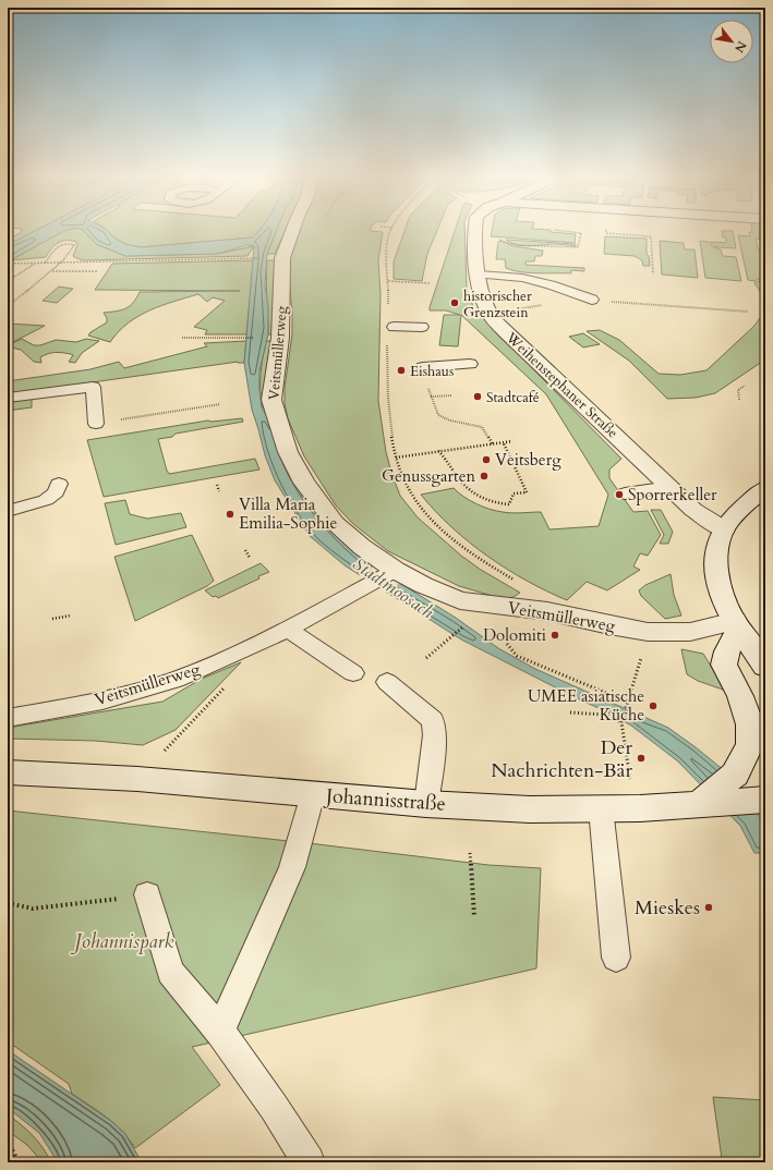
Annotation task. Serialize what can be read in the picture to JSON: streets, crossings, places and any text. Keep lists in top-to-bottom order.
{
  "streets": {
    "street": ["Veitsmüllerweg", "Weihenstephaner Straße", "Johannisstraße"]
  },
  "water": ["Stadtmoosach"],
  "parks": ["Johannispark"],
  "places": [
    "historischer Grenzstein",
    "Eishaus",
    "Stadtcafé",
    "Veitsberg",
    "Genussgarten",
    "Sporrerkeller",
    "Villa Maria Emilia-Sophie",
    "Dolomiti",
    "UMEE asiatische Küche",
    "Der Nachrichten-Bär",
    "Mieskes"
  ],
  "north": "bottom right"
}
